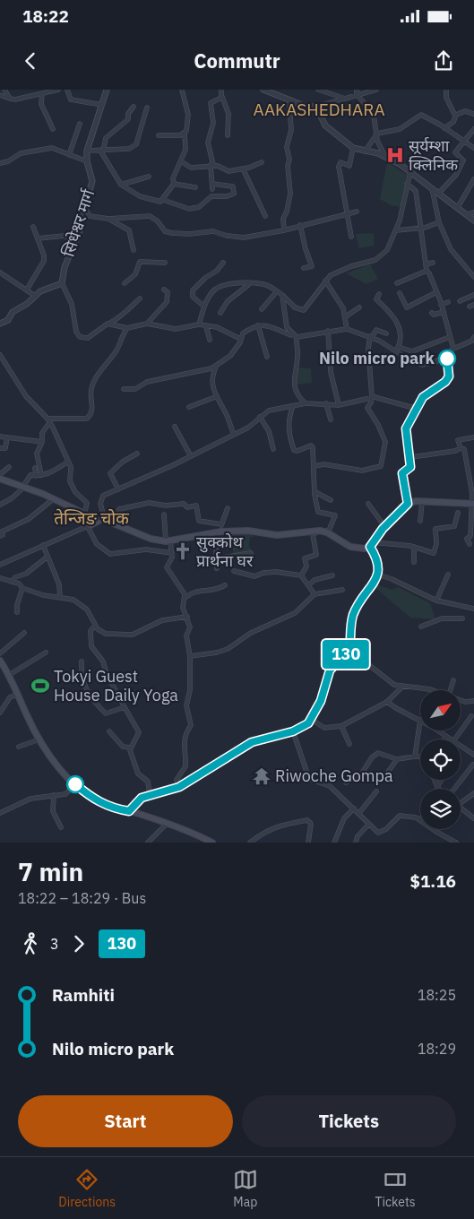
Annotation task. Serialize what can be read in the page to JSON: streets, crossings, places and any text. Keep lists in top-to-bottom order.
{
  "streets": {
    "street": ["सिधेश्वर मार्ग"]
  },
  "districts": ["AAKASHEDHARA", "तेन्जिङ चोक"],
  "places": {
    "hospital": ["सूर्यम्शा क्लिनिक"],
    "other": ["Nilo micro park"],
    "church": ["सुक्कोथ प्रार्थना घर"],
    "sports": ["Tokyi Guest House Daily Yoga"],
    "temple": ["Riwoche Gompa"]
  },
  "lines": ["bus line 130"],
  "north": "top right",
  "page": {
    "status": "18:22",
    "header": "Commutr",
    "on_map": "130",
    "heading": ["7 min", "18:22 – 18:29 · Bus", "$1.16"],
    "legs": ["3", "130"],
    "list": [
      {
        "name": "Ramhiti",
        "value": "18:25"
      },
      {
        "name": "Nilo micro park",
        "value": "18:29"
      }
    ],
    "buttons": ["Start", "Tickets"],
    "tabs": ["Directions", "Map", "Tickets"]
  }
}
